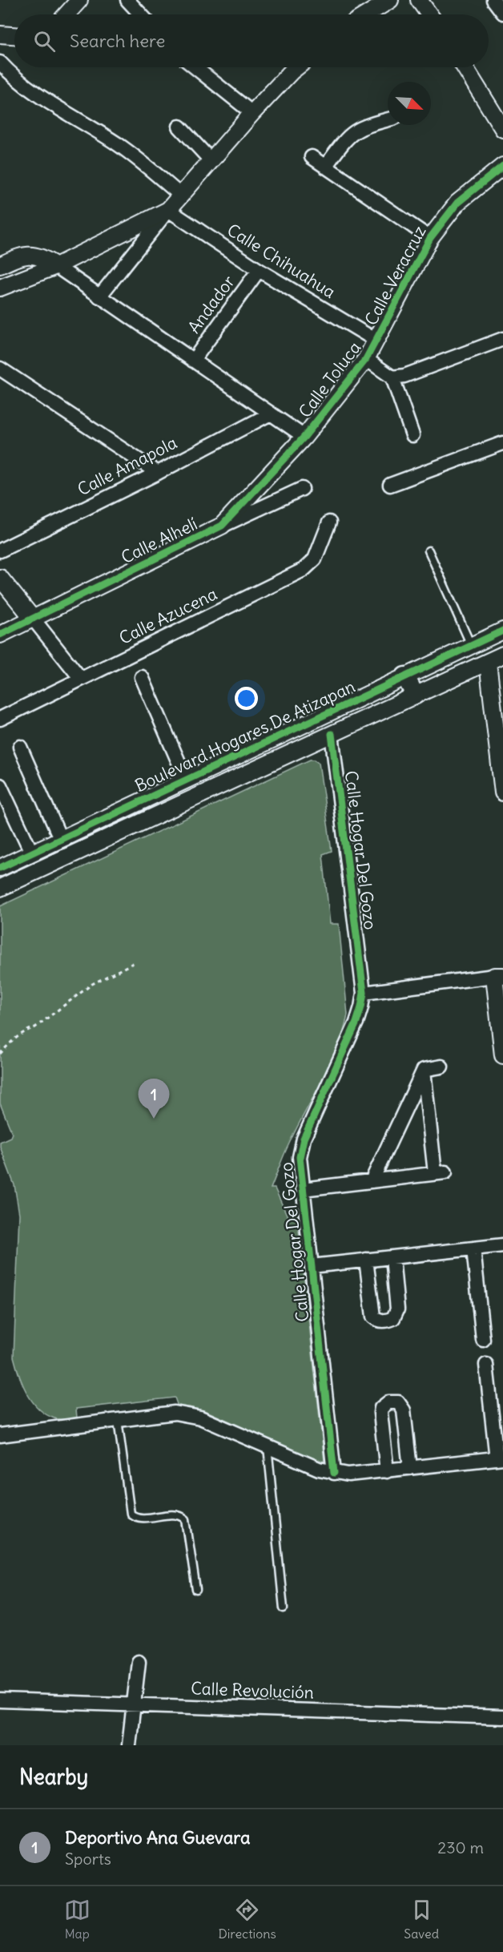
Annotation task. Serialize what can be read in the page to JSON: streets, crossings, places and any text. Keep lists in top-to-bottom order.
{
  "streets": {
    "street": [
      "Calle Chihuahua",
      "Calle Veracruz",
      "Andador",
      "Calle Toluca",
      "Calle Amapola",
      "Calle Alhelí",
      "Calle Azucena",
      "Boulevard Hogares De Atizapan",
      "Calle Hogar Del Gozo",
      "Calle Revolución"
    ]
  },
  "crossings": [
    ["Calle Chihuahua", "Calle Veracruz"],
    ["Calle Chihuahua", "Andador"],
    ["Calle Chihuahua", "Calle Toluca"],
    ["Calle Veracruz", "Calle Toluca"],
    ["Calle Toluca", "Calle Alhelí"],
    ["Boulevard Hogares De Atizapan", "Calle Hogar Del Gozo"]
  ],
  "north": "bottom right",
  "page": {
    "search": "Search here",
    "pins": "1",
    "heading": "Nearby",
    "list": [
      {
        "mark": "1",
        "name": "Deportivo Ana Guevara",
        "note": "Sports",
        "value": "230 m"
      }
    ],
    "nav": ["Map", "Directions", "Saved"]
  }
}
